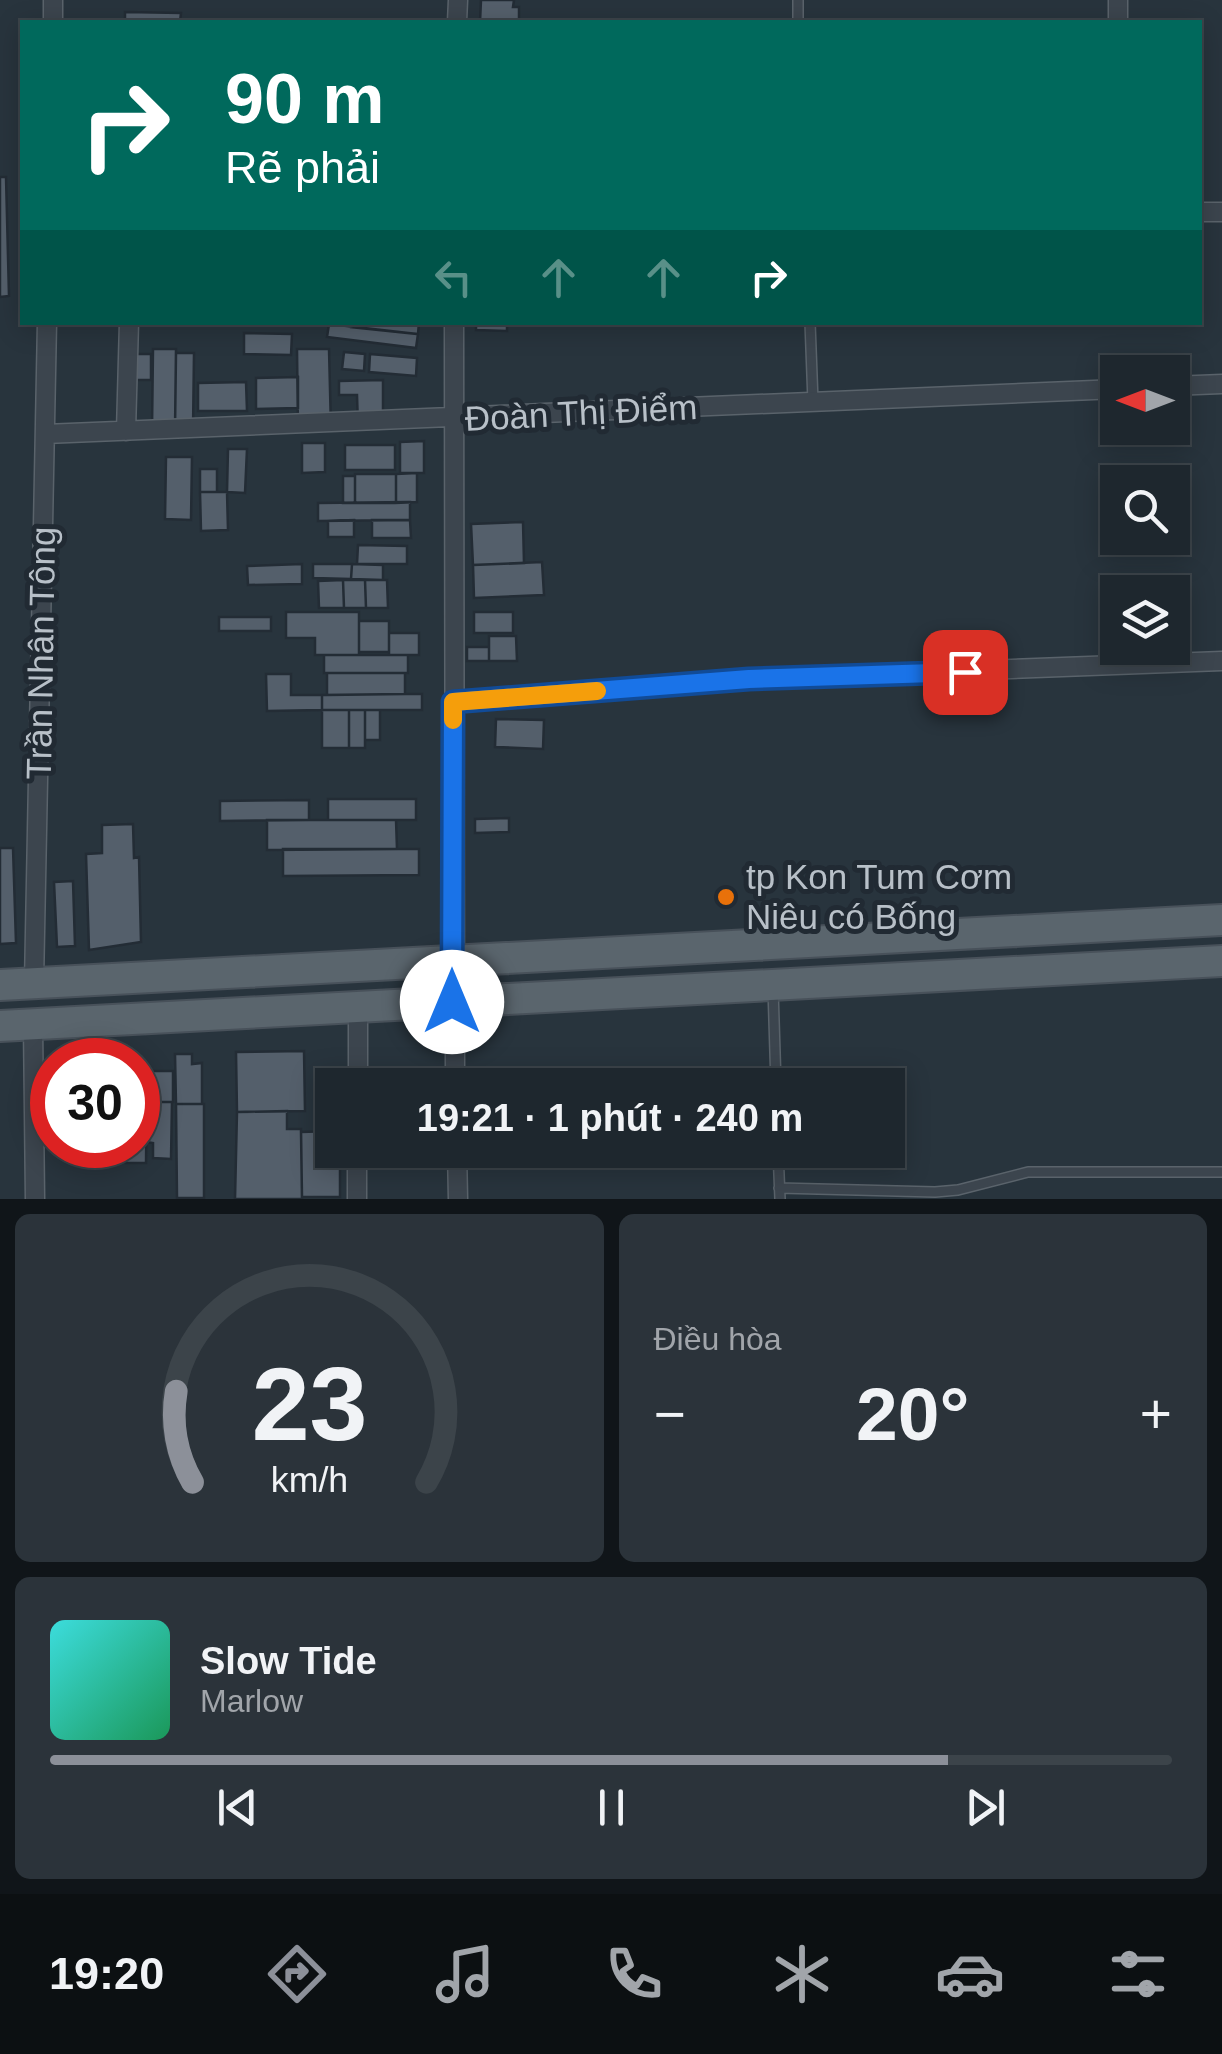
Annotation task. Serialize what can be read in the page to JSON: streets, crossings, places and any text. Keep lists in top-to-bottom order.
{
  "streets": {
    "street": ["Đoàn Thị Điểm", "Trần Nhân Tông"]
  },
  "crossings": [
    ["Đoàn Thị Điểm", "Trần Nhân Tông"]
  ],
  "places": ["tp Kon Tum Cơm Niêu có Bống"],
  "north": "left",
  "page": {
    "turn": ["90 m", "Rẽ phải"],
    "limit": "30",
    "trip": "19:21 · 1 phút · 240 m",
    "tile": "Điều hòa",
    "heat": ["−", "20°", "+"],
    "song": ["Slow Tide", "Marlow"],
    "tabs": "19:20",
    "gauge": ["23", "km/h"]
  }
}
